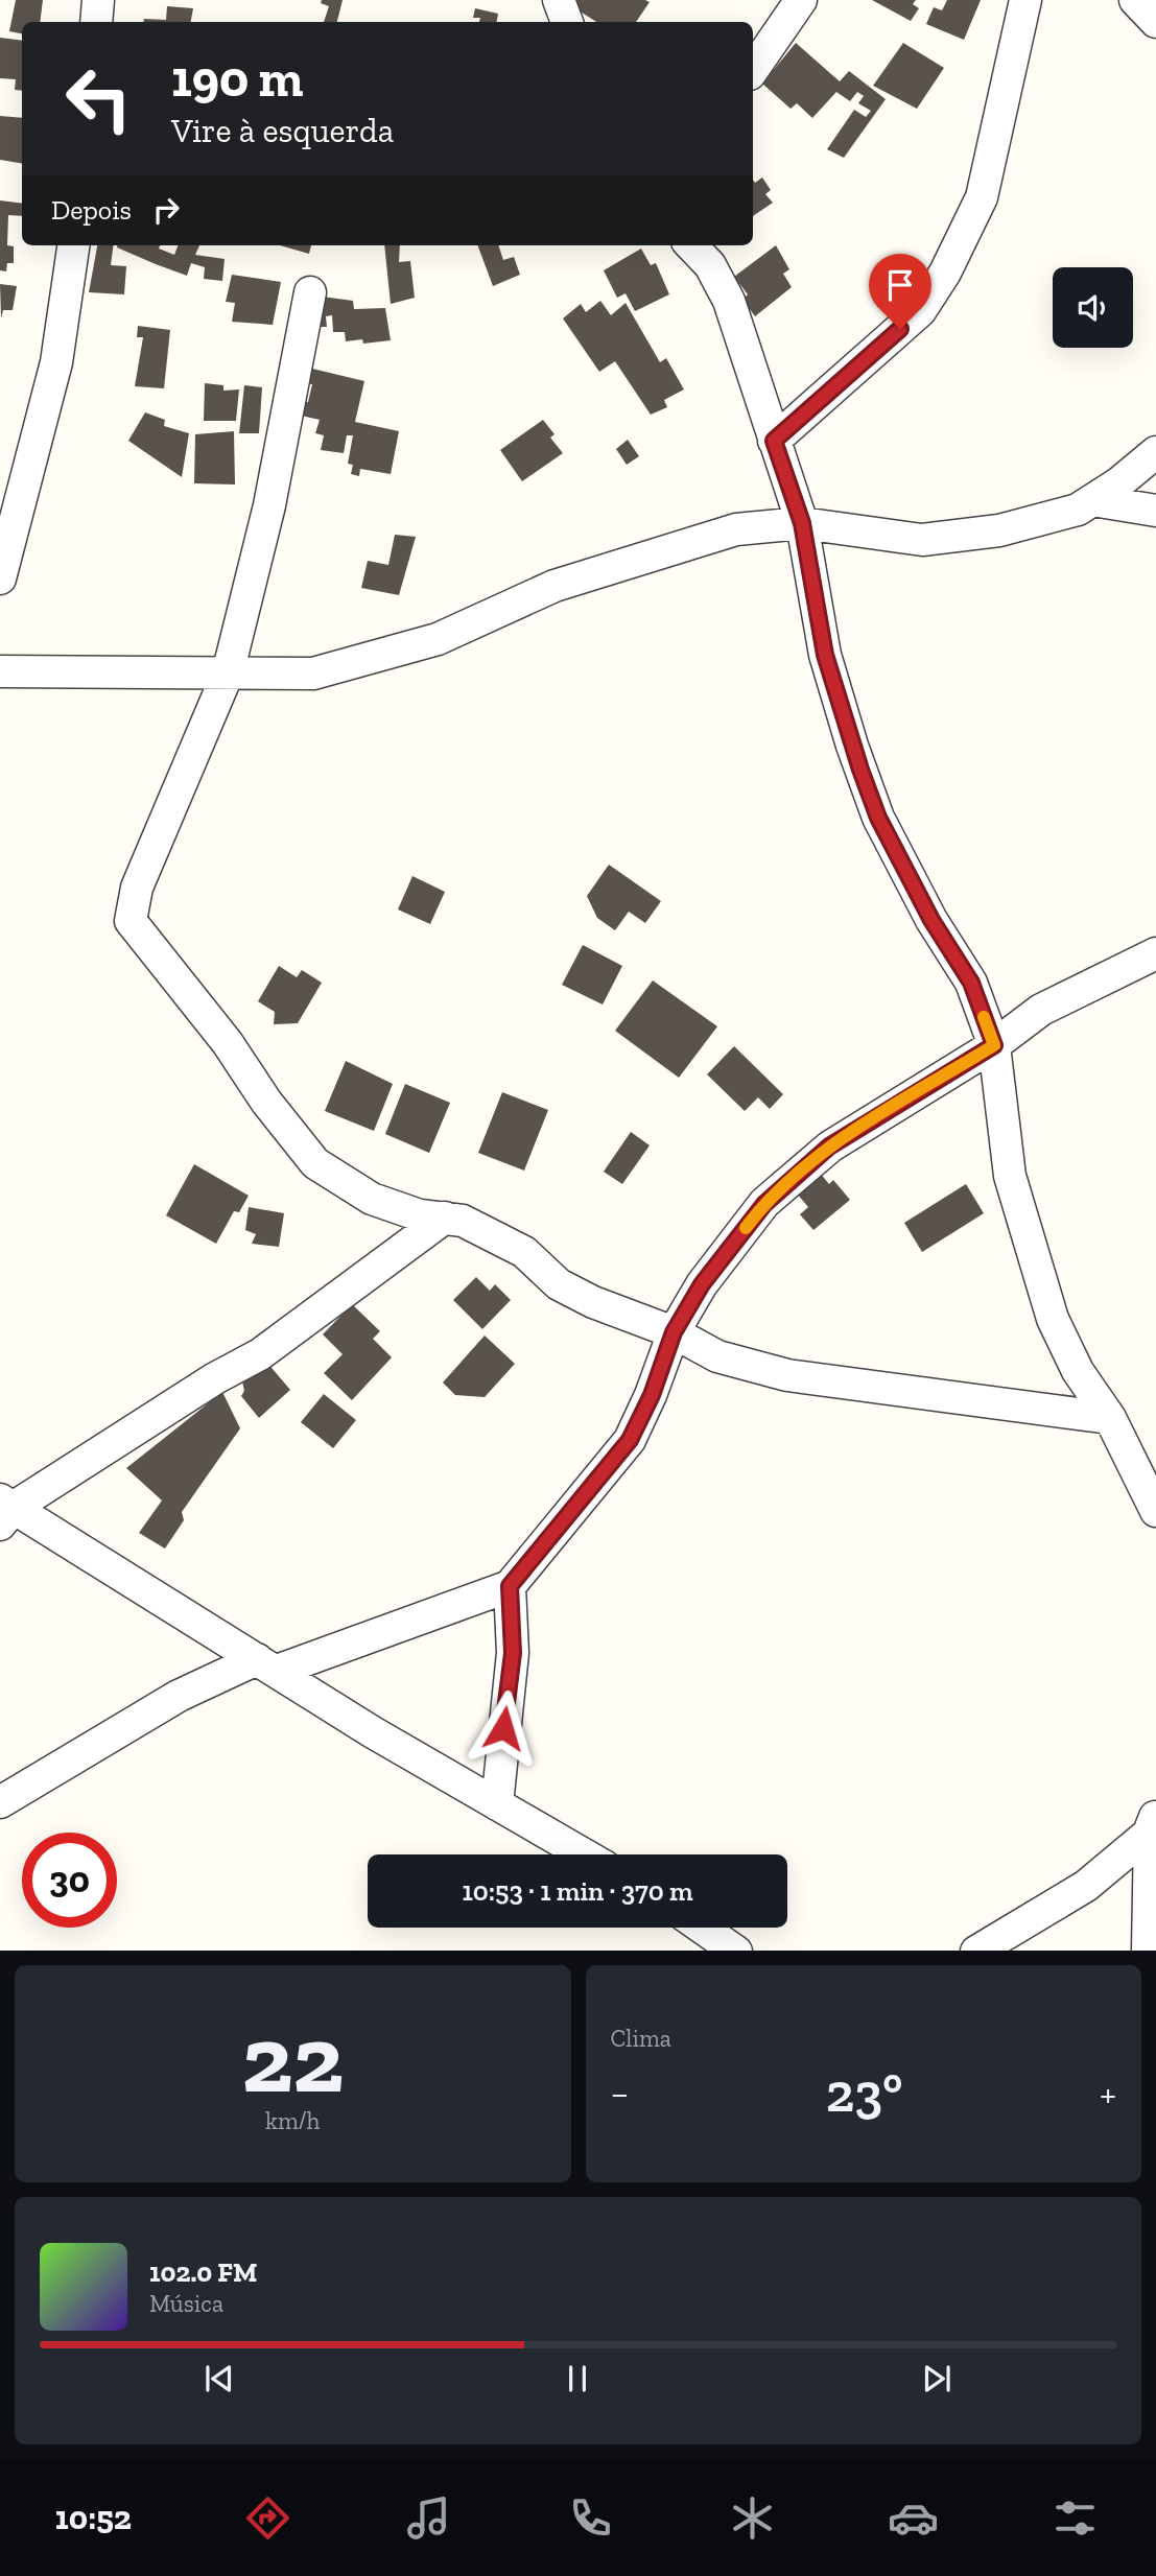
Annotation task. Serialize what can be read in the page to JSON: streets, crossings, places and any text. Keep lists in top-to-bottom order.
{
  "page": {
    "turn": ["190 m", "Vire à esquerda"],
    "then": "Depois",
    "limit": "30",
    "trip": "10:53 · 1 min · 370 m",
    "tile": [
      ["22", "km/h"],
      "Clima"
    ],
    "heat": ["−", "23°", "+"],
    "song": ["102.0 FM", "Música"],
    "tabs": "10:52"
  }
}
